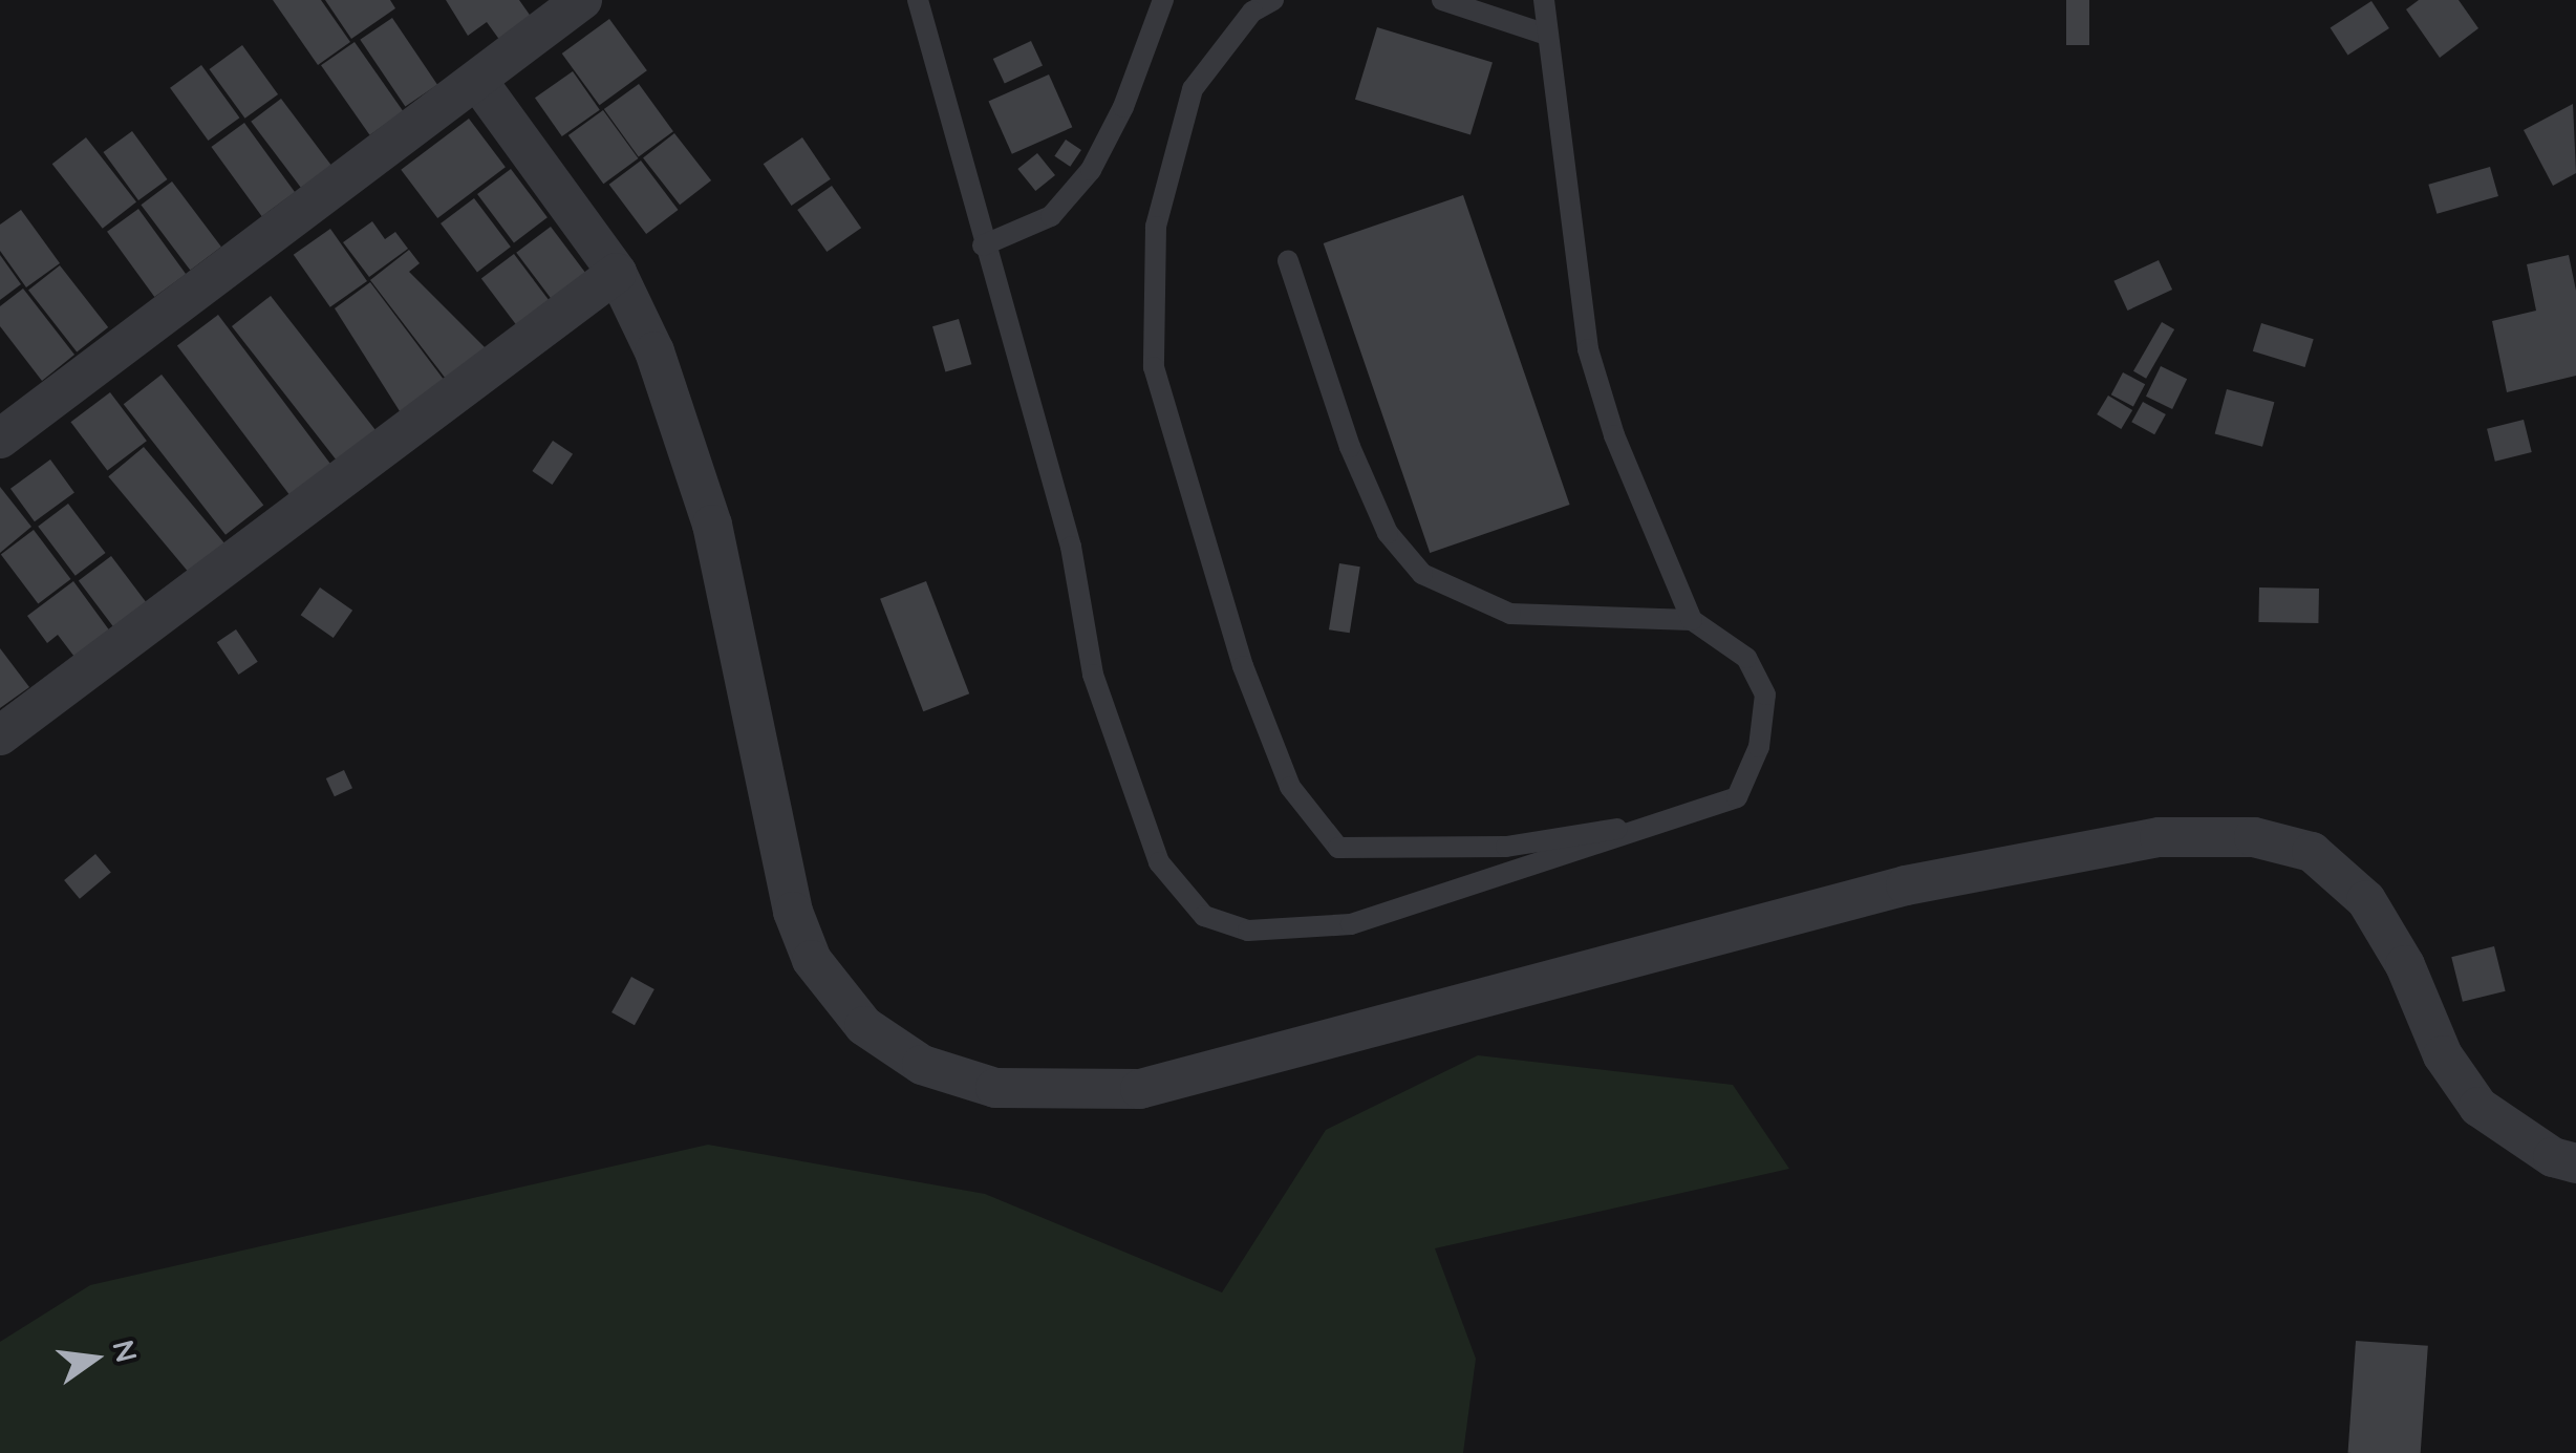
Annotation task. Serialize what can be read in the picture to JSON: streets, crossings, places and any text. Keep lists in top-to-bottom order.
{
  "north": "right"
}
